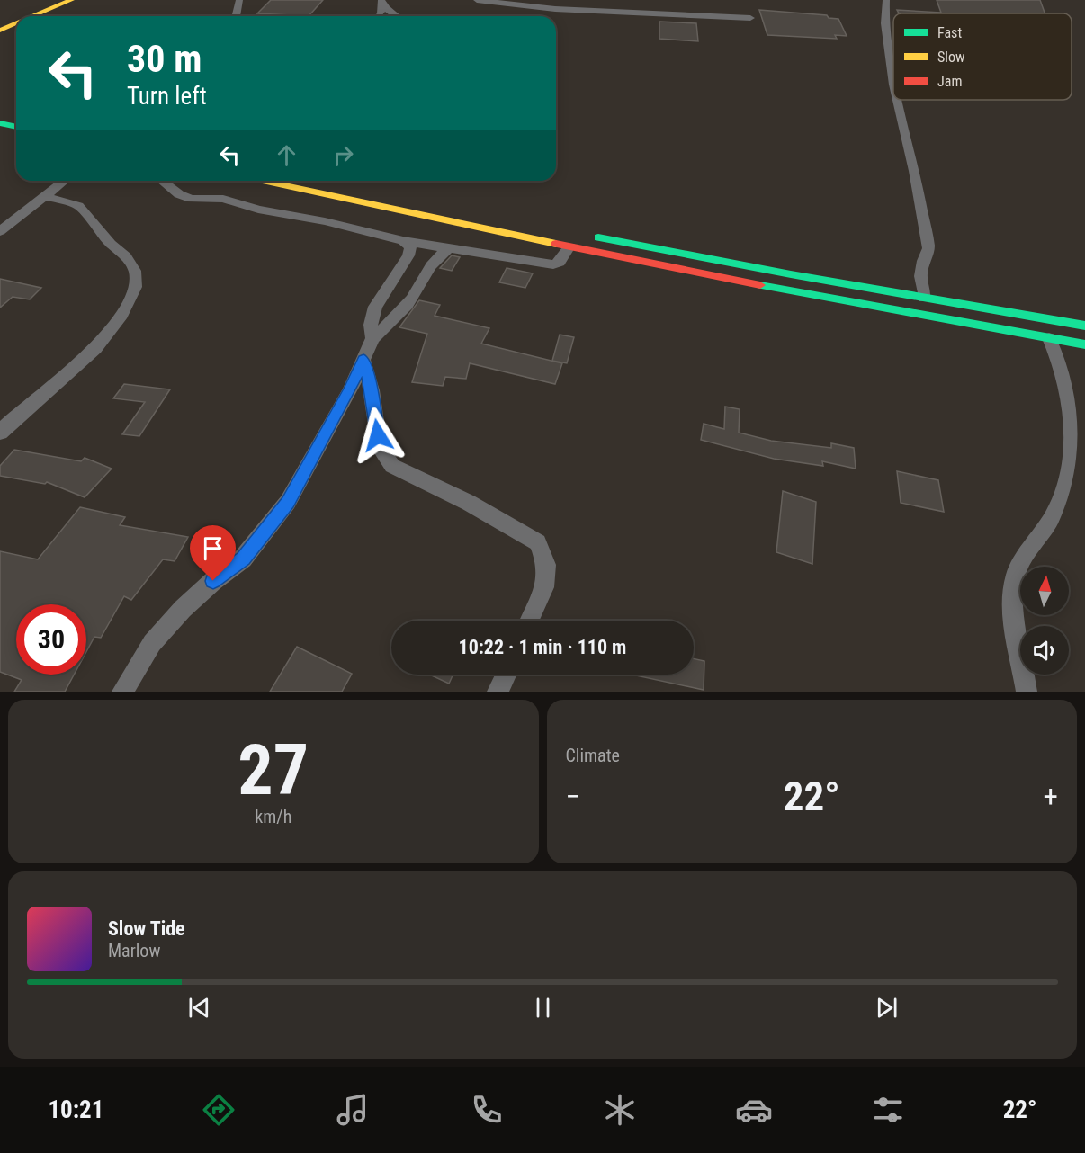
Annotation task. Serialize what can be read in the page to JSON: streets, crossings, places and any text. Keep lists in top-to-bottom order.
{
  "legend": ["Fast", "Slow", "Jam"],
  "north": "top",
  "page": {
    "turn": ["30 m", "Turn left"],
    "limit": "30",
    "trip": "10:22 · 1 min · 110 m",
    "tile": [
      ["27", "km/h"],
      "Climate"
    ],
    "heat": ["−", "22°", "+"],
    "song": ["Slow Tide", "Marlow"],
    "tabs": ["10:21", "22°"]
  }
}
